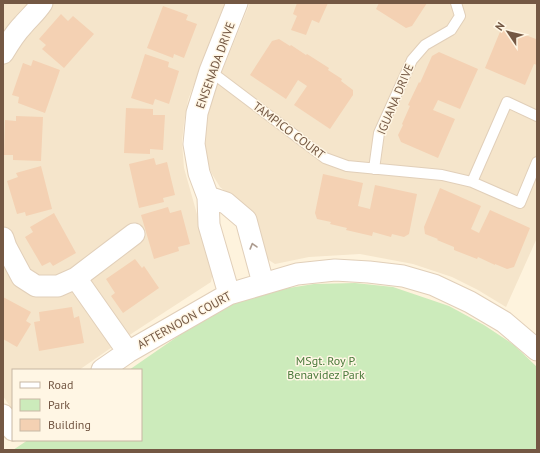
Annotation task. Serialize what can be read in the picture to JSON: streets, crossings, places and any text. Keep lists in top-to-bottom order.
{
  "streets": {
    "street": ["ENSENADA DRIVE", "AFTERNOON COURT"],
    "lane": ["IGUANA DRIVE", "TAMPICO COURT"]
  },
  "crossings": [
    ["ENSENADA DRIVE", "TAMPICO COURT"],
    ["ENSENADA DRIVE", "AFTERNOON COURT"],
    ["IGUANA DRIVE", "TAMPICO COURT"]
  ],
  "parks": ["MSgt. Roy P. Benavidez Park"],
  "legend": ["Road", "Park", "Building"],
  "north": "top left"
}
